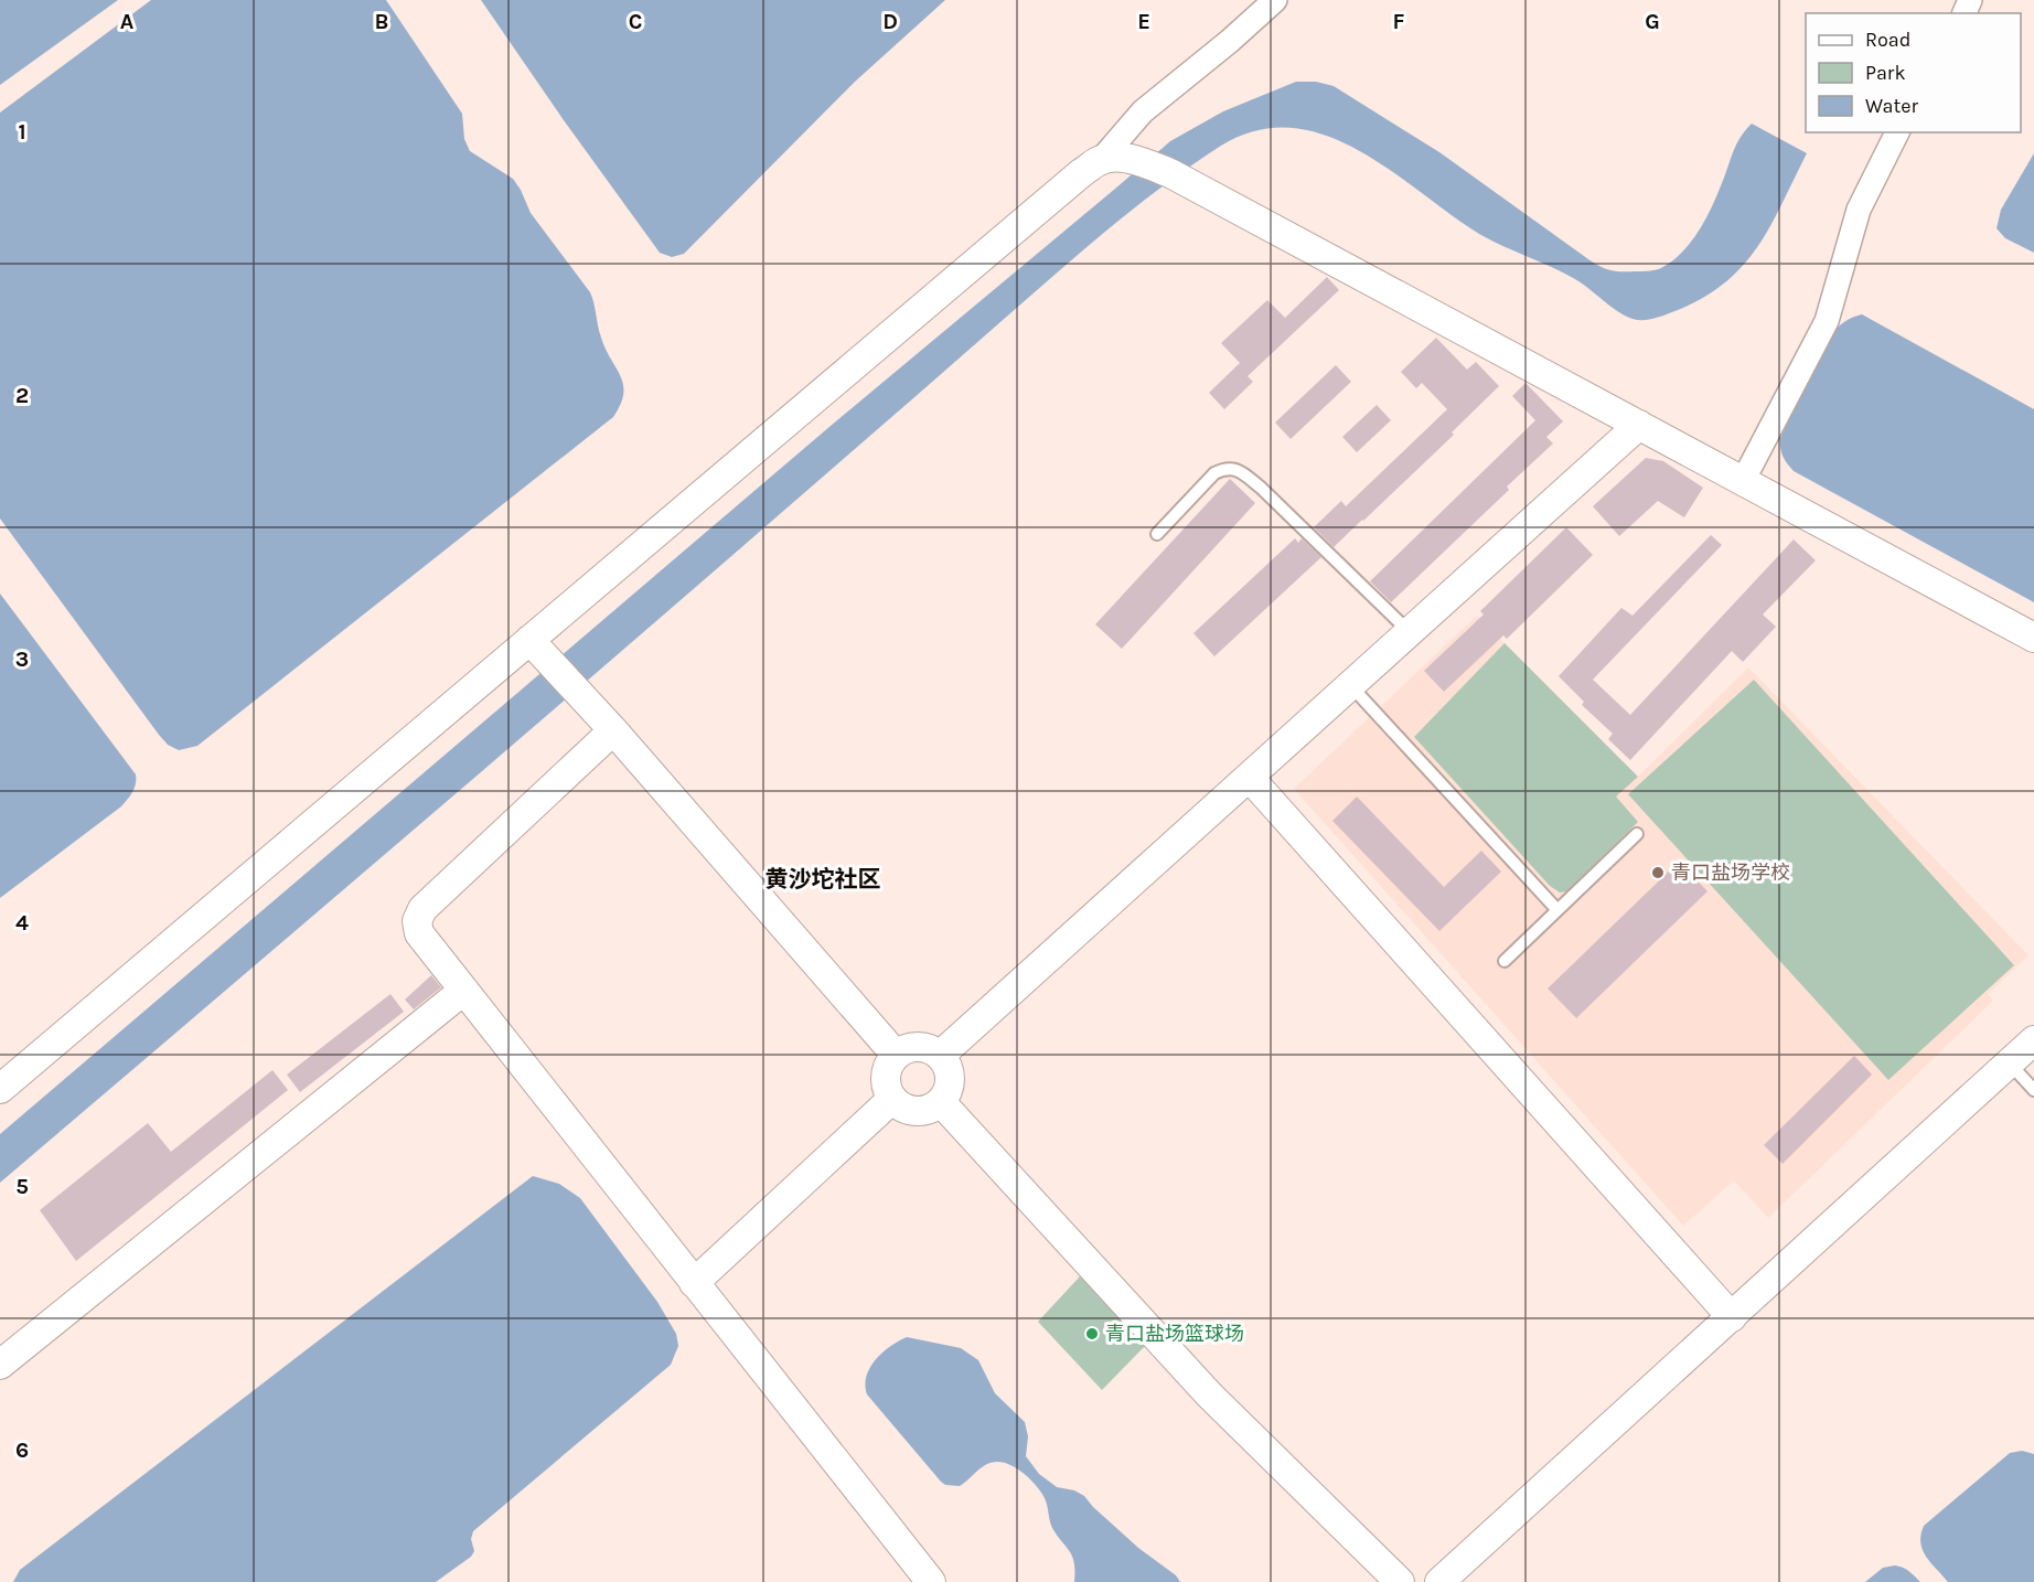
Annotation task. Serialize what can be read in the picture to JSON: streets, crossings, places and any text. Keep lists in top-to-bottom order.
{
  "districts": ["黄沙坨社区"],
  "places": ["青口盐场学校", "青口盐场篮球场"],
  "legend": ["Road", "Park", "Water"],
  "grid": {
    "columns": [
      "A",
      "B",
      "C",
      "D",
      "E",
      "F",
      "G"
    ],
    "rows": [
      "1",
      "2",
      "3",
      "4",
      "5",
      "6"
    ]
  }
}
